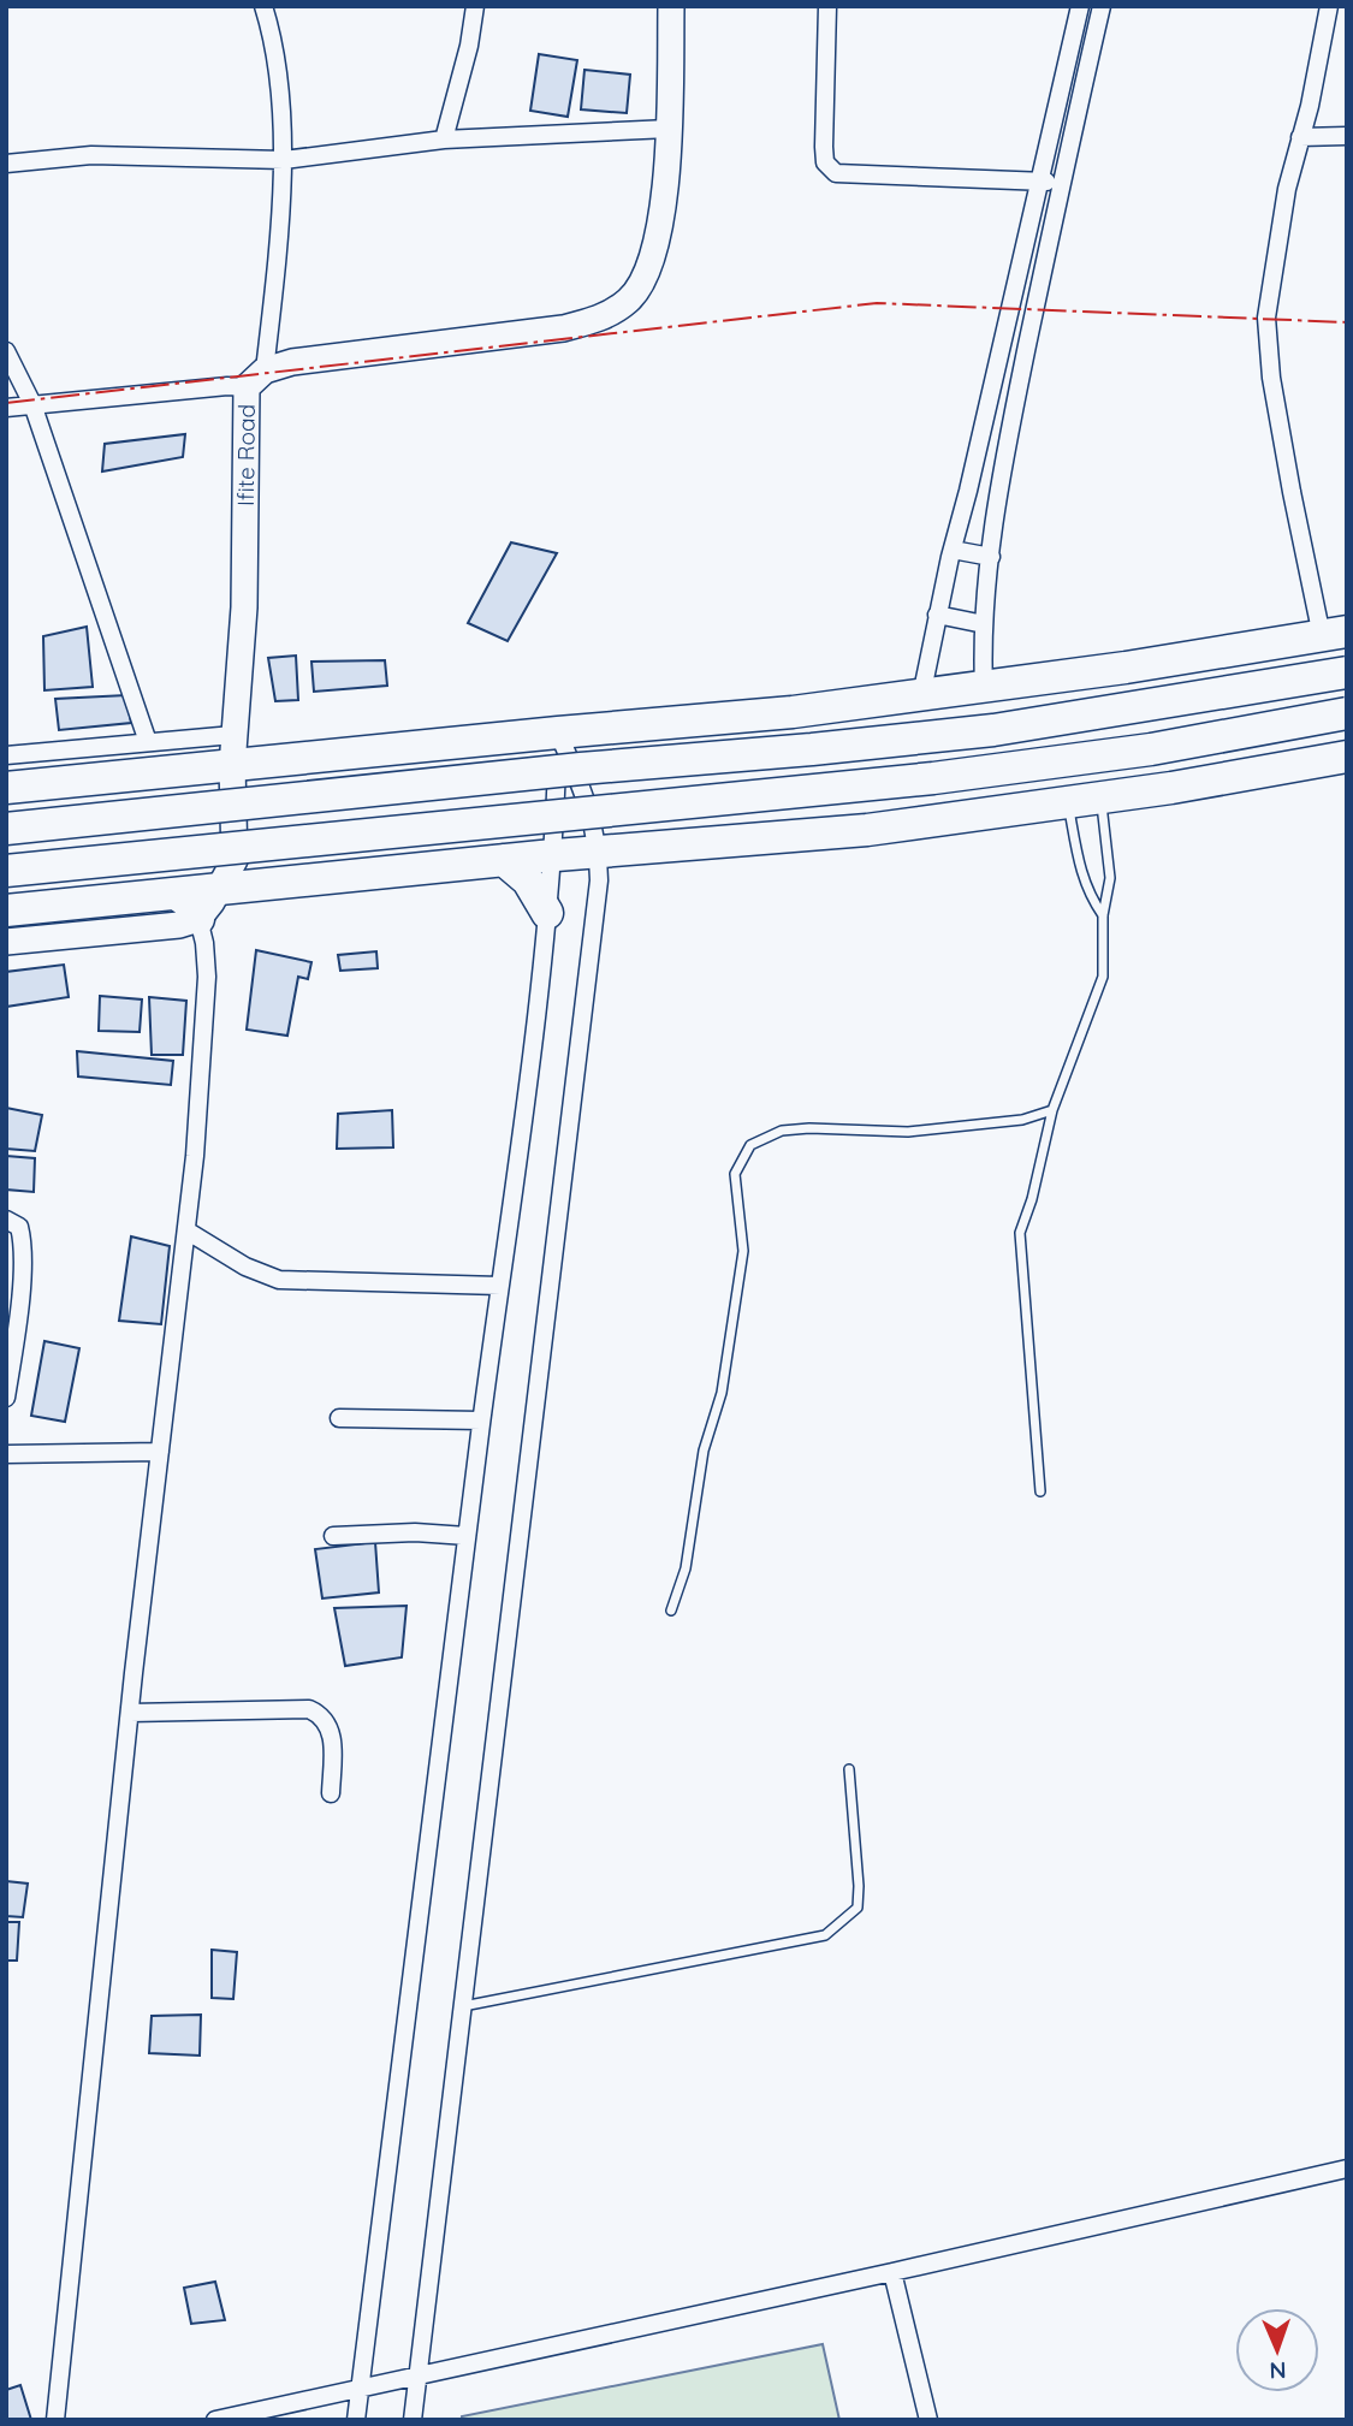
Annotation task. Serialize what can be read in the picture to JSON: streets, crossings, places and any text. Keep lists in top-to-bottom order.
{
  "streets": {
    "street": ["Ifite Road"]
  },
  "north": "bottom"
}
